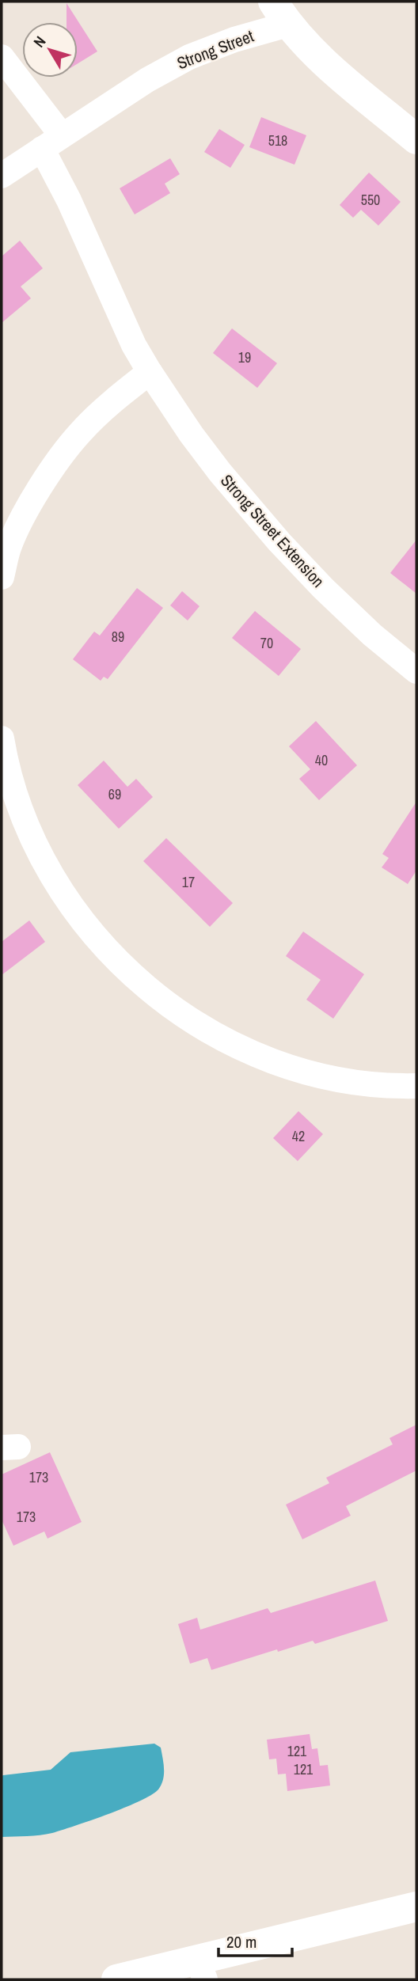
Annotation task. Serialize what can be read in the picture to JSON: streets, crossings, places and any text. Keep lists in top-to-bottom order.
{
  "streets": {
    "street": ["Strong Street", "Strong Street Extension"]
  },
  "crossings": [
    ["Strong Street", "Strong Street Extension"]
  ],
  "house_numbers": [
    "518",
    "550",
    "19",
    "89",
    "70",
    "40",
    "69",
    "17",
    "42",
    "173",
    "173",
    "121",
    "121"
  ],
  "scale_bar": "20 m",
  "north": "top left"
}
